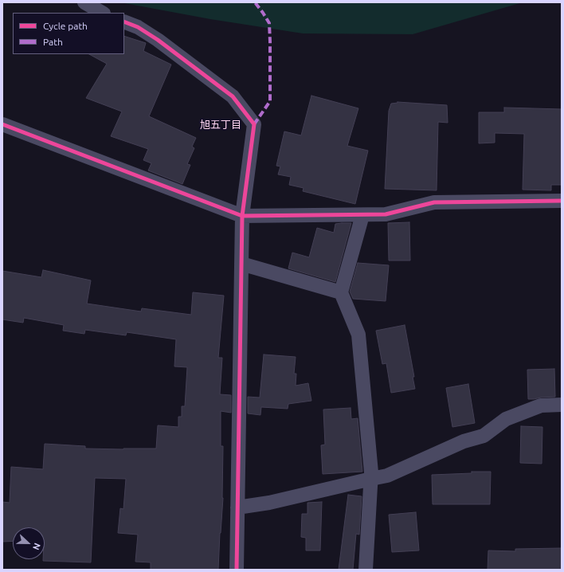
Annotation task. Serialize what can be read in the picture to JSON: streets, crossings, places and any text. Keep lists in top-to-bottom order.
{
  "districts": ["旭五丁目"],
  "legend": ["Cycle path", "Path"],
  "north": "right"
}
